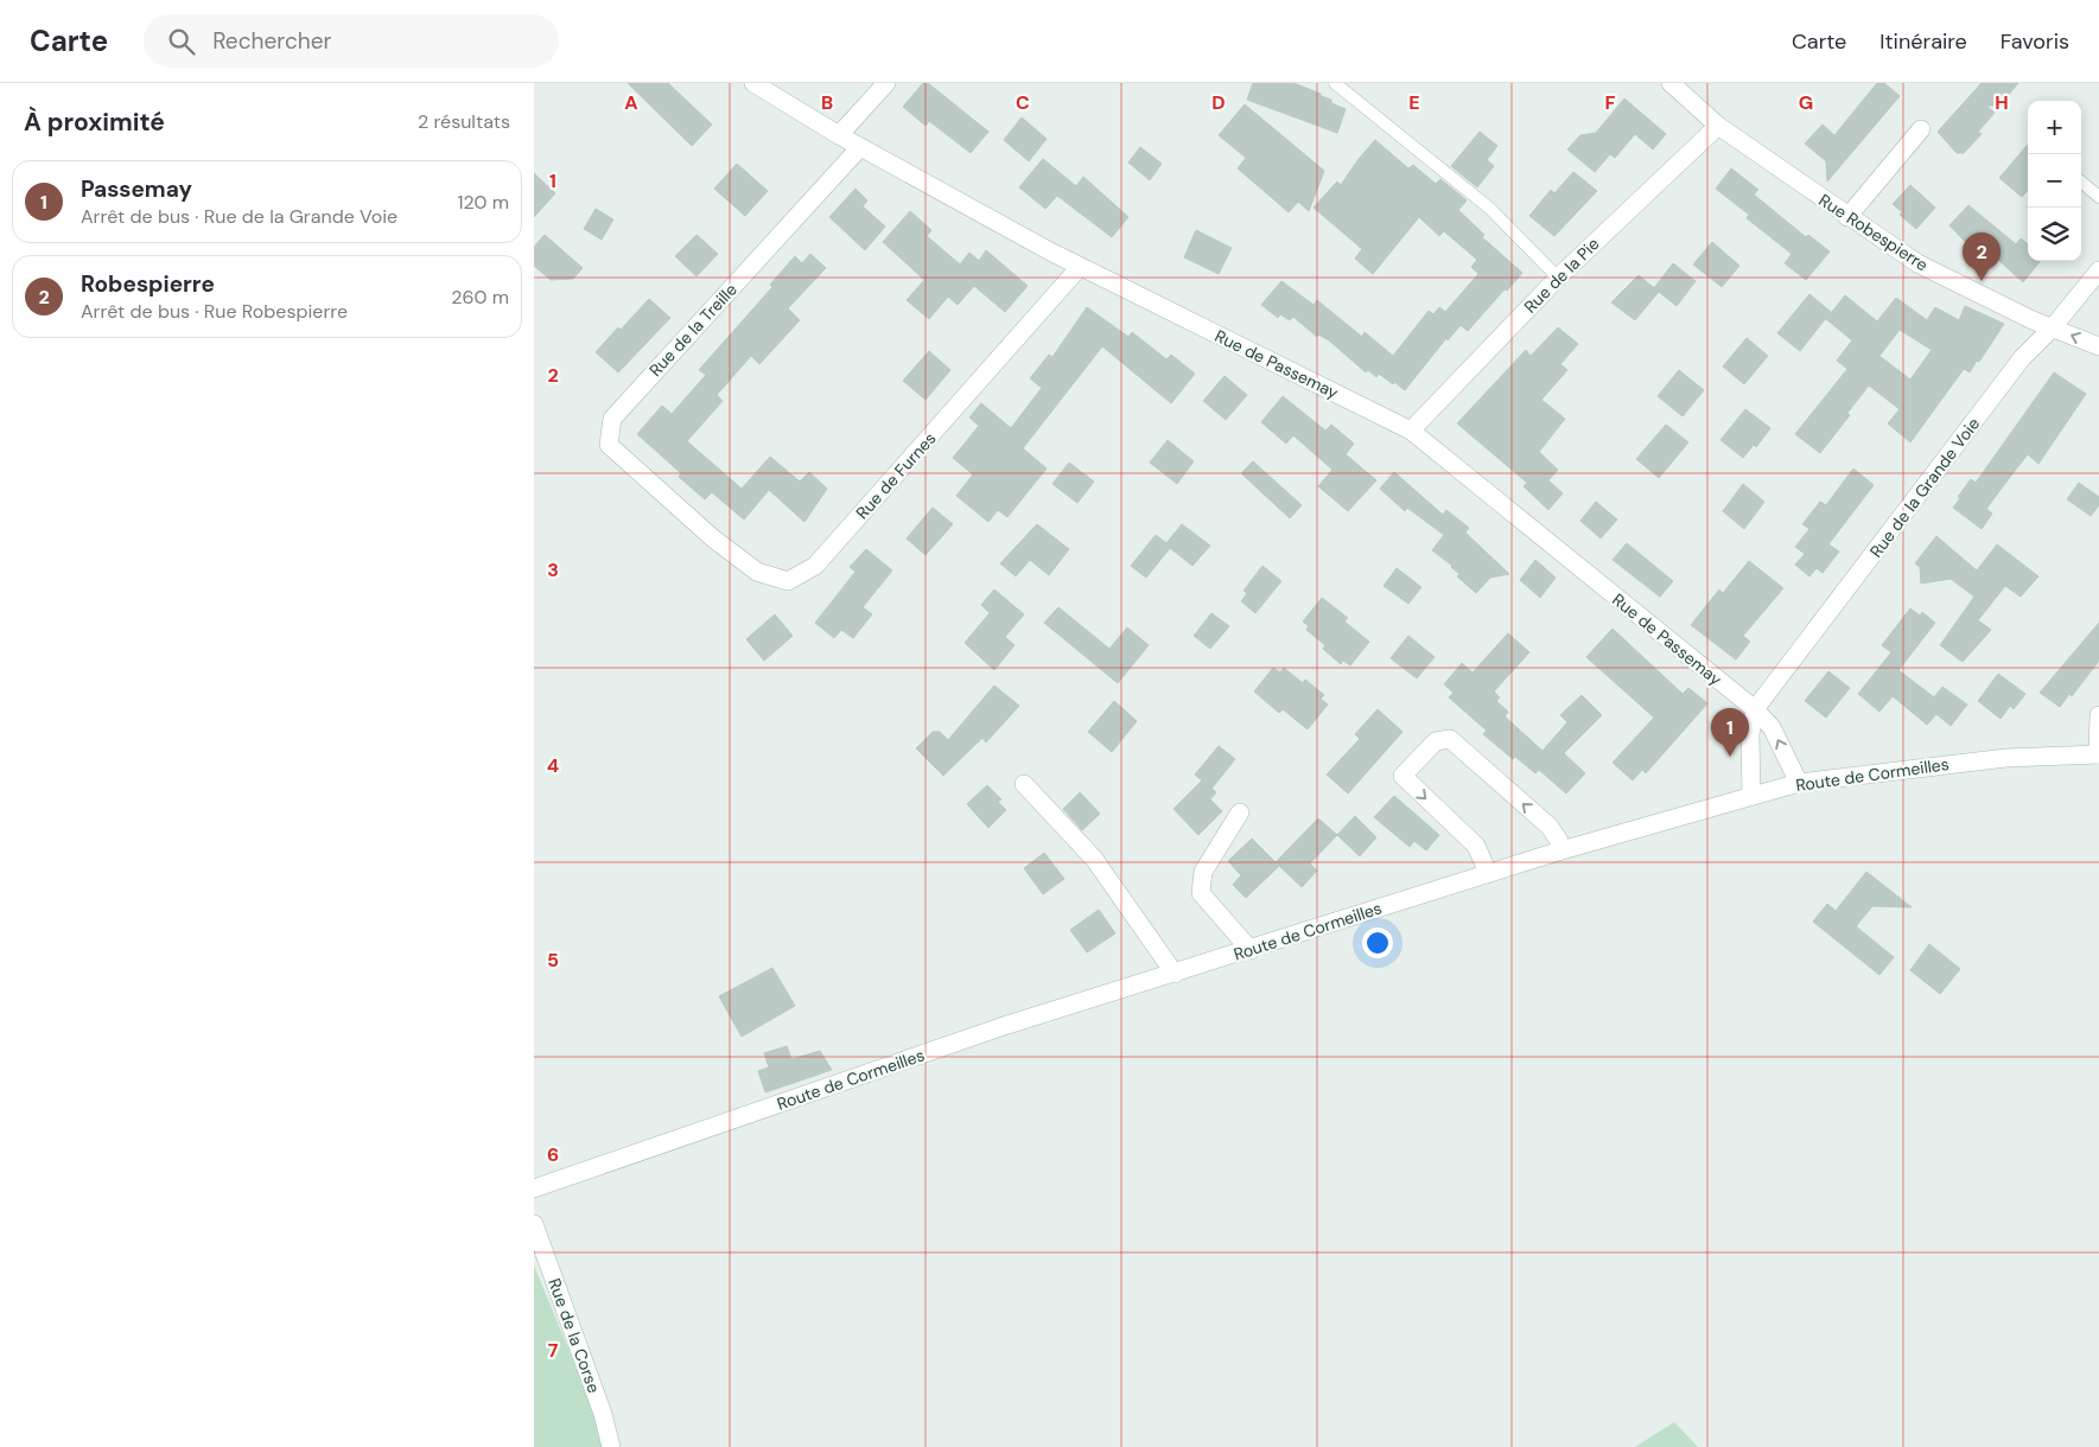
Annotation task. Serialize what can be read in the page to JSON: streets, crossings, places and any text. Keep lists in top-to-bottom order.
{
  "streets": {
    "street": [
      "Rue Robespierre",
      "Rue de la Pie",
      "Rue de la Treille",
      "Rue de Passemay",
      "Rue de Furnes",
      "Rue de la Grande Voie",
      "Route de Cormeilles",
      "Rue de la Corse"
    ]
  },
  "crossings": [
    ["Rue Robespierre", "Rue de la Pie"],
    ["Rue Robespierre", "Rue de la Grande Voie"],
    ["Rue de la Pie", "Rue de Passemay"],
    ["Rue de la Treille", "Rue de Passemay"],
    ["Rue de la Treille", "Rue de Furnes"],
    ["Rue de Passemay", "Rue de Furnes"],
    ["Rue de Passemay", "Rue de la Grande Voie"],
    ["Rue de la Grande Voie", "Route de Cormeilles"]
  ],
  "page": {
    "header": "Carte",
    "search": "Rechercher",
    "nav": ["Carte", "Itinéraire", "Favoris"],
    "heading": ["À proximité", "2 résultats"],
    "map_buttons": ["+", "−"],
    "list": [
      {
        "mark": "1",
        "name": "Passemay",
        "note": "Arrêt de bus · Rue de la Grande Voie",
        "value": "120 m"
      },
      {
        "mark": "2",
        "name": "Robespierre",
        "note": "Arrêt de bus · Rue Robespierre",
        "value": "260 m"
      }
    ],
    "pins": ["2", "1"]
  },
  "grid": {
    "columns": [
      "A",
      "B",
      "C",
      "D",
      "E",
      "F",
      "G",
      "H"
    ],
    "rows": [
      "1",
      "2",
      "3",
      "4",
      "5",
      "6",
      "7"
    ]
  }
}
